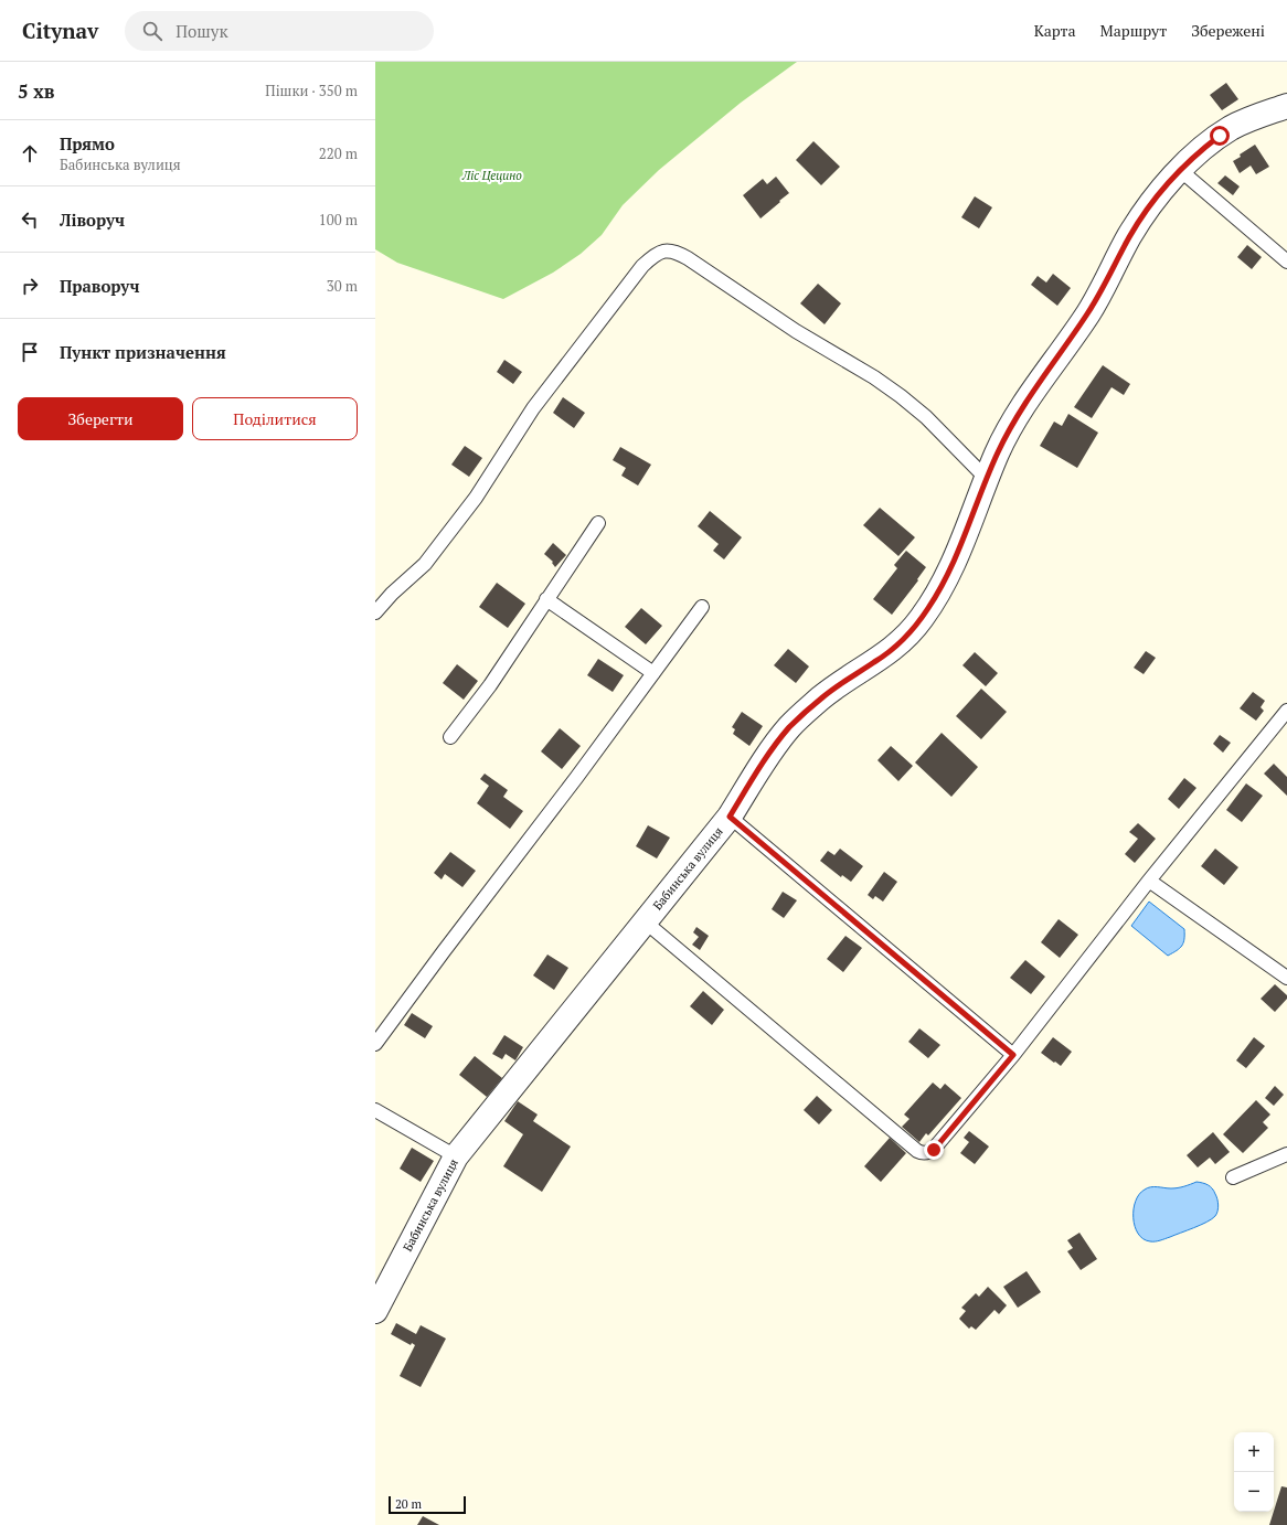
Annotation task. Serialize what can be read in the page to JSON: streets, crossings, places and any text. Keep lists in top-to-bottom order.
{
  "streets": {
    "street": ["Бабинська вулиця"]
  },
  "parks": ["Ліс Цецино"],
  "scale_bar": "20 m",
  "page": {
    "header": "Citynav",
    "search": "Пошук",
    "nav": ["Карта", "Маршрут", "Збережені"],
    "heading": ["5 хв", "Пішки · 350 m"],
    "list": [
      ["Прямо", "Бабинська вулиця", "220 m"],
      ["Ліворуч", "100 m"],
      ["Праворуч", "30 m"],
      "Пункт призначення"
    ],
    "buttons": ["Зберегти", "Поділитися"],
    "map_buttons": ["+", "−"],
    "scale": "20 m"
  }
}
